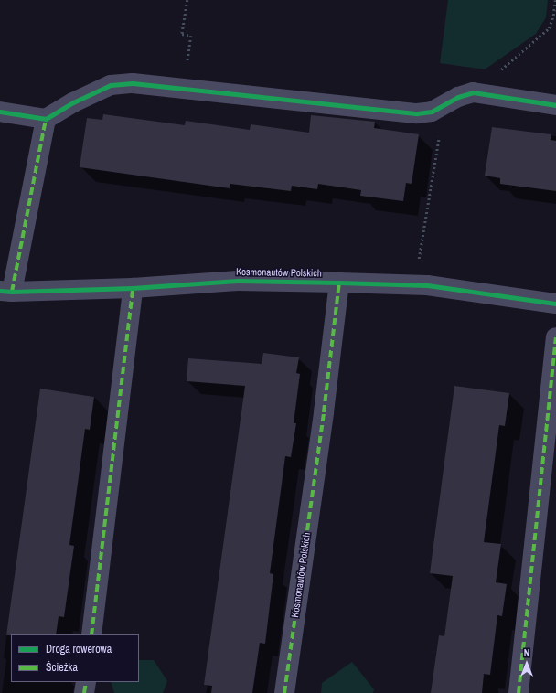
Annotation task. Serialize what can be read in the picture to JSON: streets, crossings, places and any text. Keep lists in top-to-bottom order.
{
  "streets": {
    "street": ["Kosmonautów Polskich"]
  },
  "legend": ["Droga rowerowa", "Ścieżka"],
  "north": "top"
}
